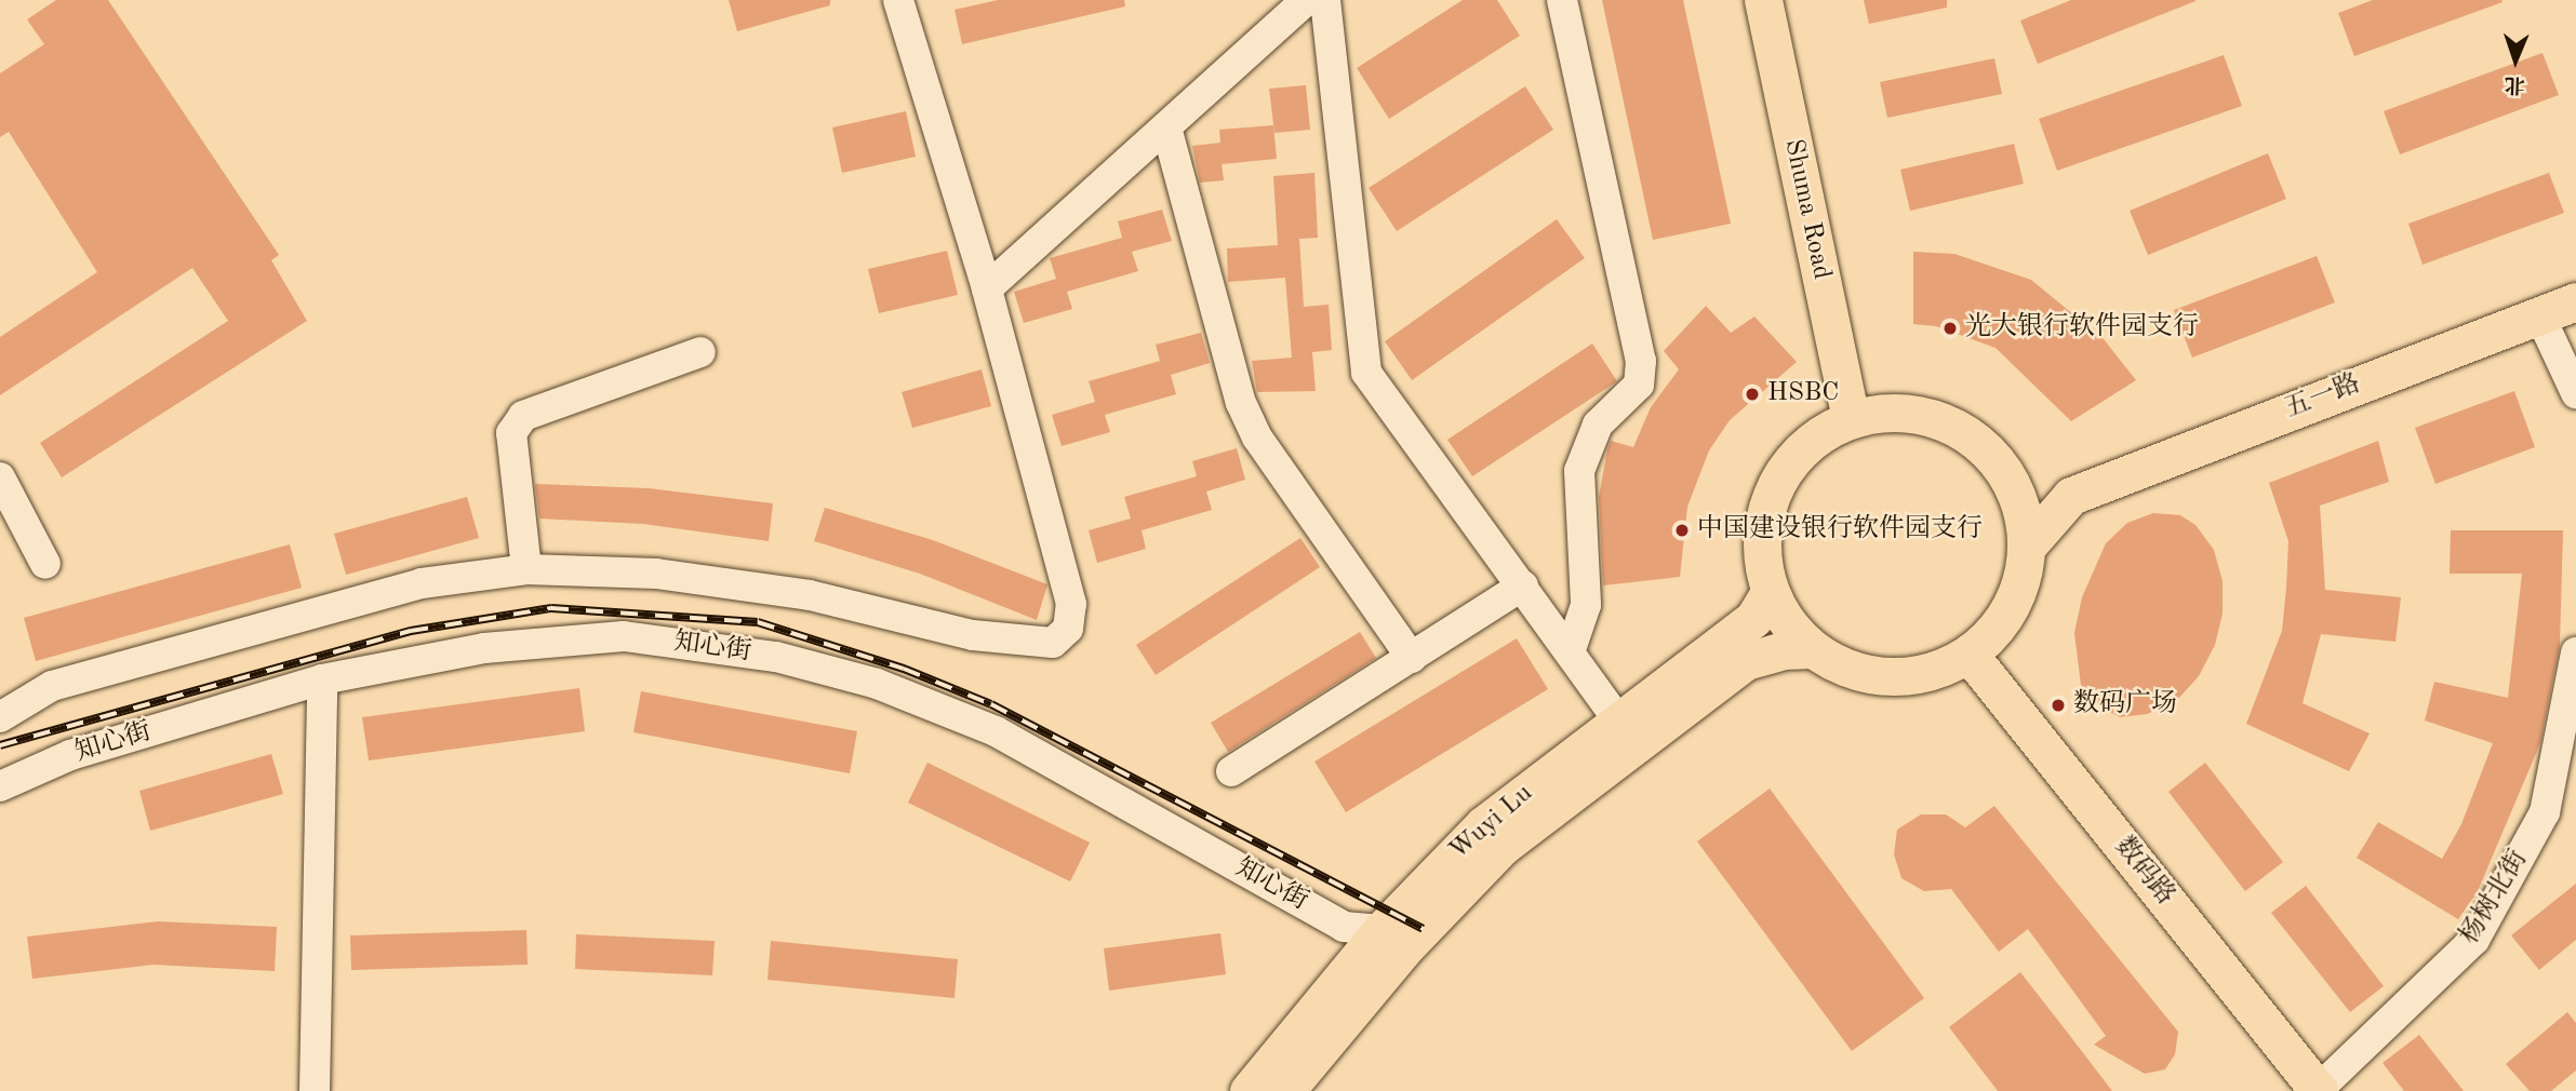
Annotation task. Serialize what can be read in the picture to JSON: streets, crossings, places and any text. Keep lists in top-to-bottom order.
{
  "streets": {
    "main road": [
      "Shuma Road",
      "五一路",
      "Wuyi Lu",
      "数码路"
    ],
    "street": ["知心街", "杨树北街"]
  },
  "crossings": [
    ["Shuma Road", "Wuyi Lu"],
    ["Shuma Road", "数码路"],
    ["知心街", "Wuyi Lu"],
    ["Wuyi Lu", "数码路"],
    ["数码路", "杨树北街"]
  ],
  "places": [
    "光大银行软件园支行",
    "HSBC",
    "中国建设银行软件园支行",
    "数码广场"
  ],
  "north": "bottom"
}
